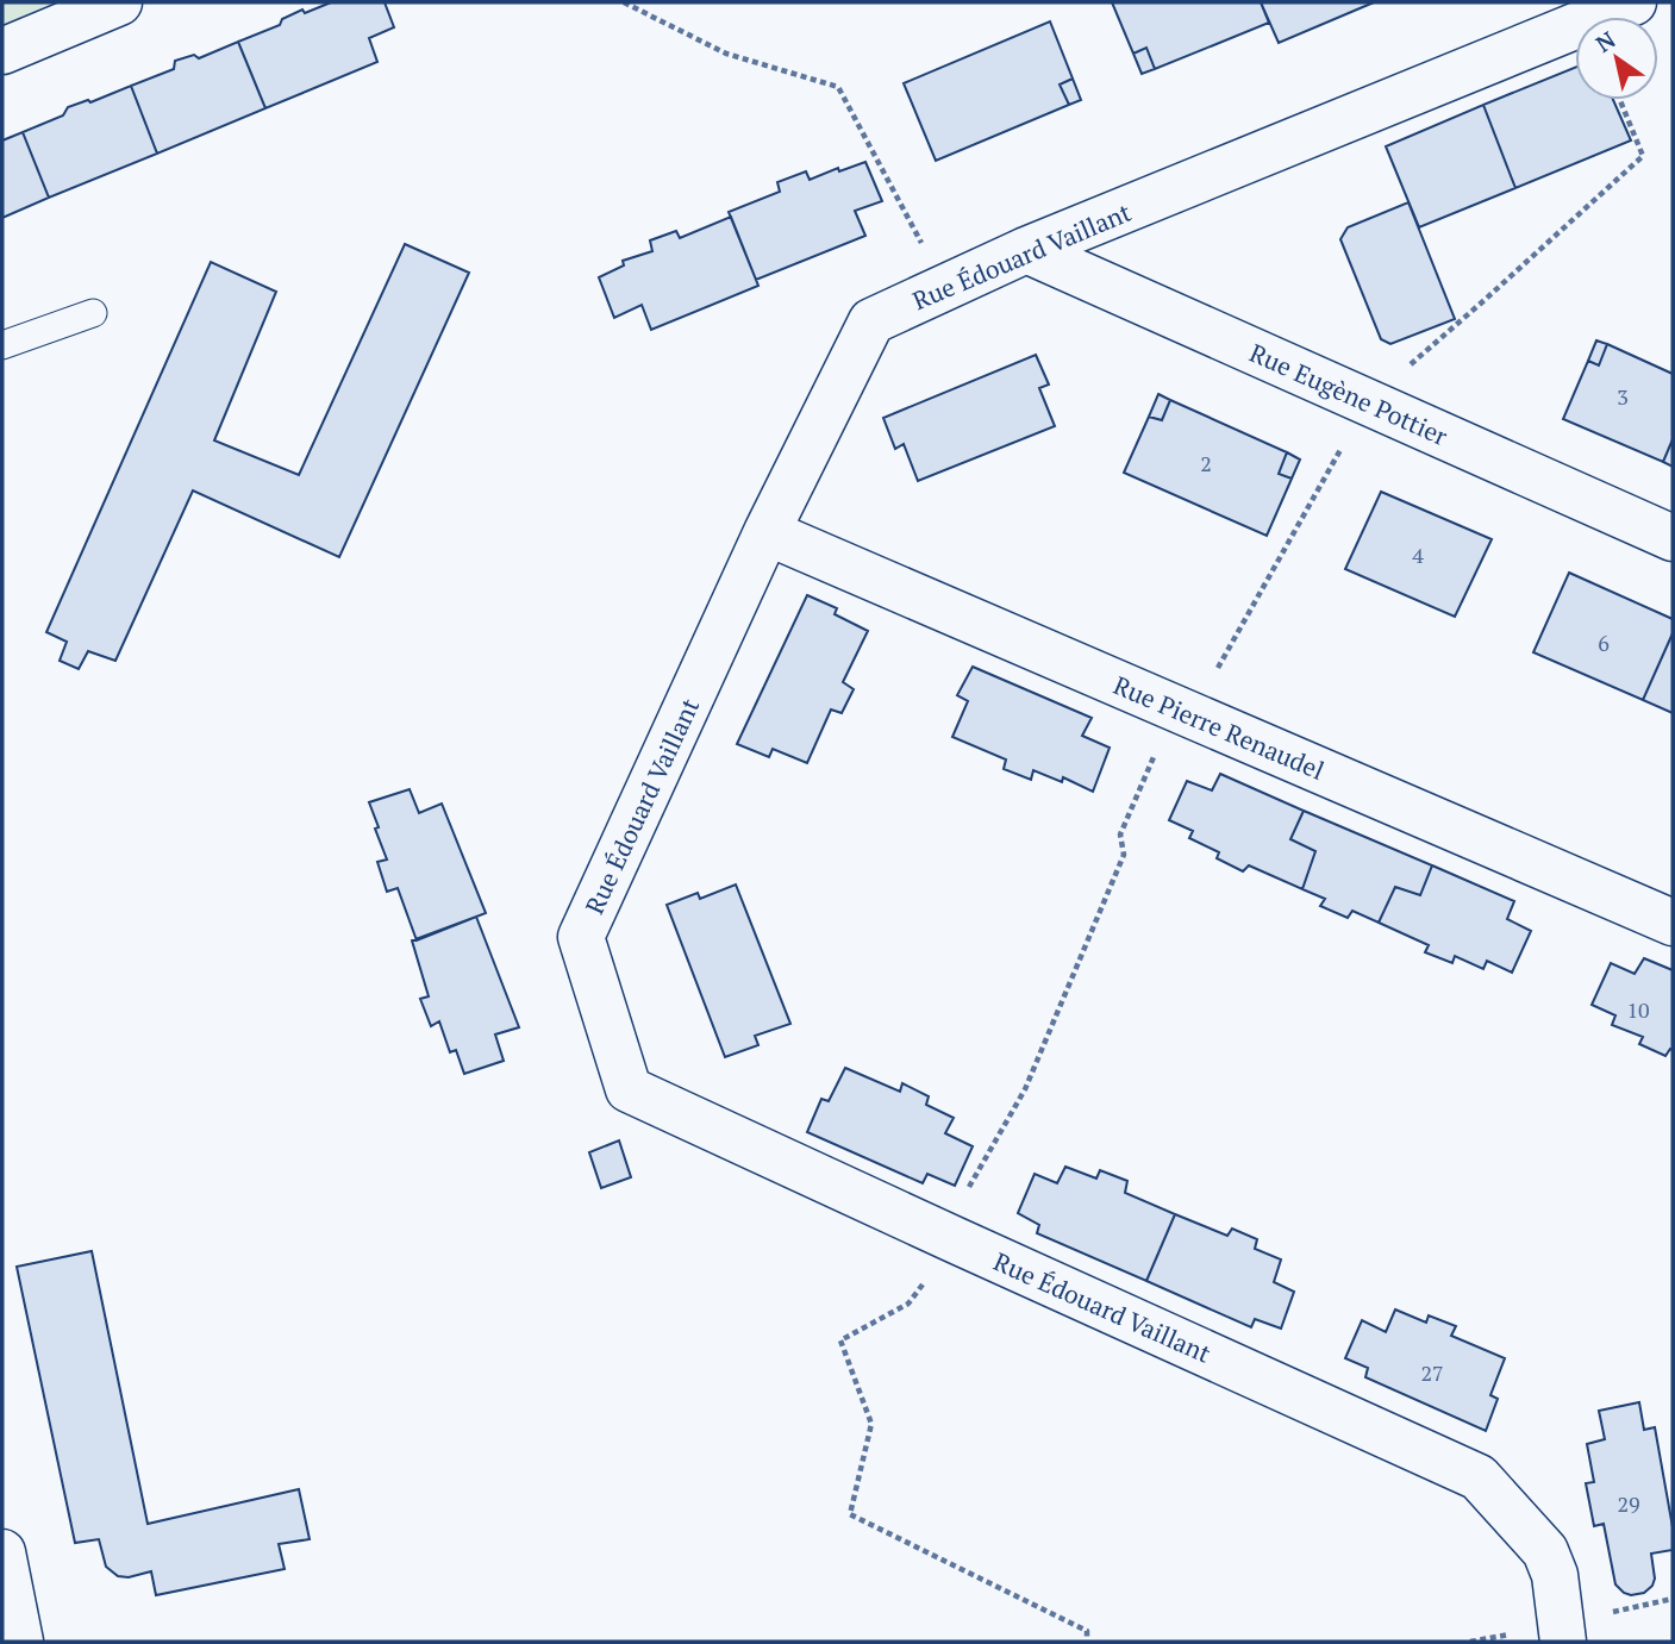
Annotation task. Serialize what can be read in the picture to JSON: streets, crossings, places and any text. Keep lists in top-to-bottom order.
{
  "streets": {
    "street": ["Rue Édouard Vaillant", "Rue Eugène Pottier", "Rue Pierre Renaudel"]
  },
  "crossings": [
    ["Rue Édouard Vaillant", "Rue Eugène Pottier"],
    ["Rue Édouard Vaillant", "Rue Pierre Renaudel"]
  ],
  "house_numbers": [
    "3",
    "2",
    "4",
    "6",
    "10",
    "27",
    "29"
  ],
  "north": "top left"
}
